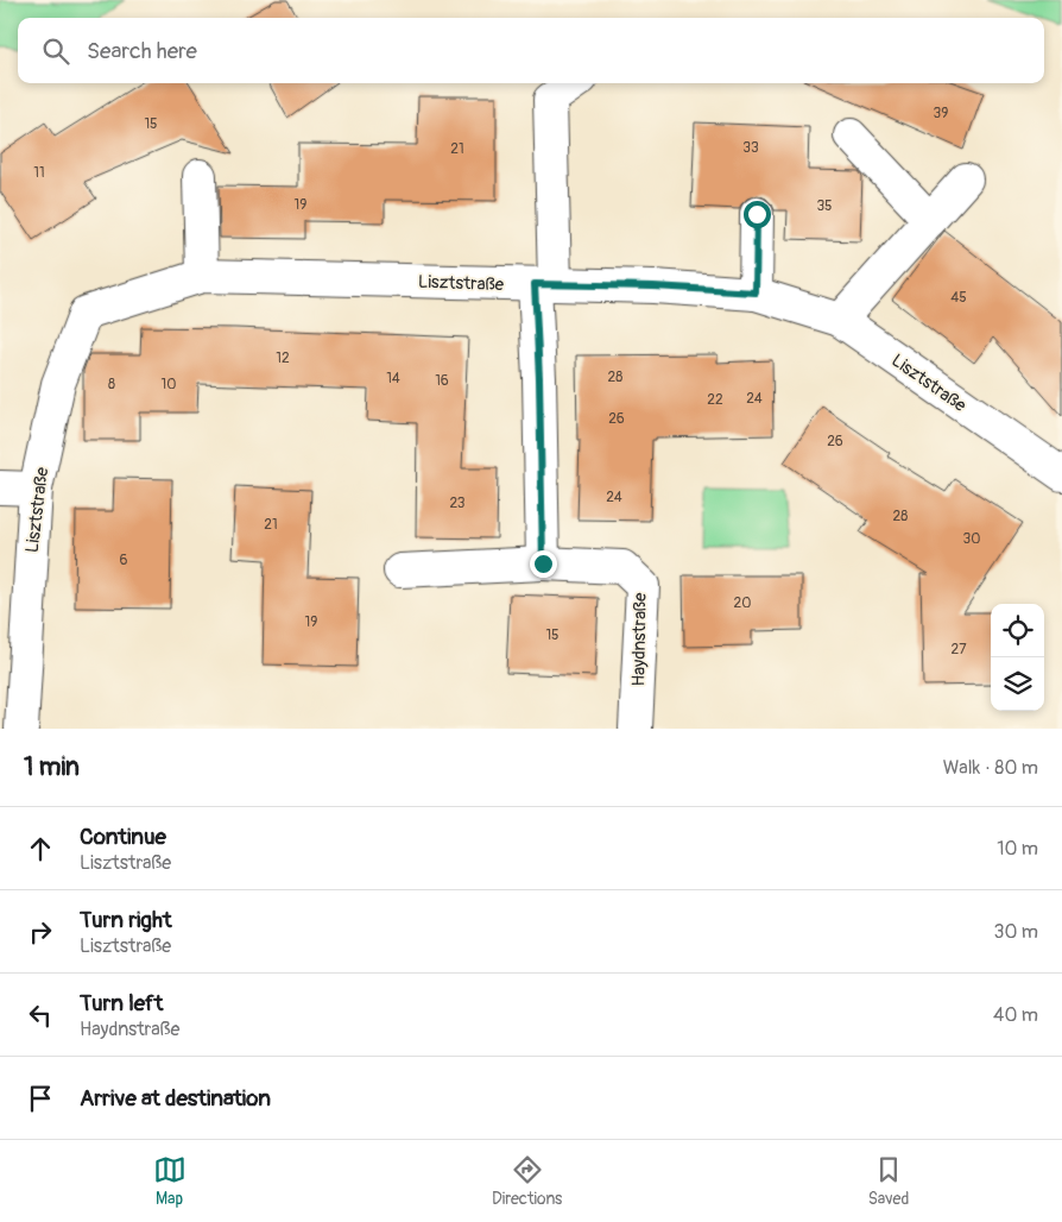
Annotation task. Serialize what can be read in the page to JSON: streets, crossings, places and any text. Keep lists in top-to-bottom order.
{
  "streets": {
    "street": ["Lisztstraße", "Haydnstraße"]
  },
  "house_numbers": [
    "39",
    "15",
    "33",
    "21",
    "11",
    "19",
    "35",
    "45",
    "12",
    "28",
    "14",
    "16",
    "8",
    "10",
    "24",
    "22",
    "26",
    "26",
    "24",
    "23",
    "28",
    "21",
    "30",
    "6",
    "20",
    "19",
    "15",
    "27"
  ],
  "page": {
    "search": "Search here",
    "heading": ["1 min", "Walk · 80 m"],
    "list": [
      ["Continue", "Lisztstraße", "10 m"],
      ["Turn right", "Lisztstraße", "30 m"],
      ["Turn left", "Haydnstraße", "40 m"],
      "Arrive at destination"
    ],
    "nav": ["Map", "Directions", "Saved"]
  }
}
